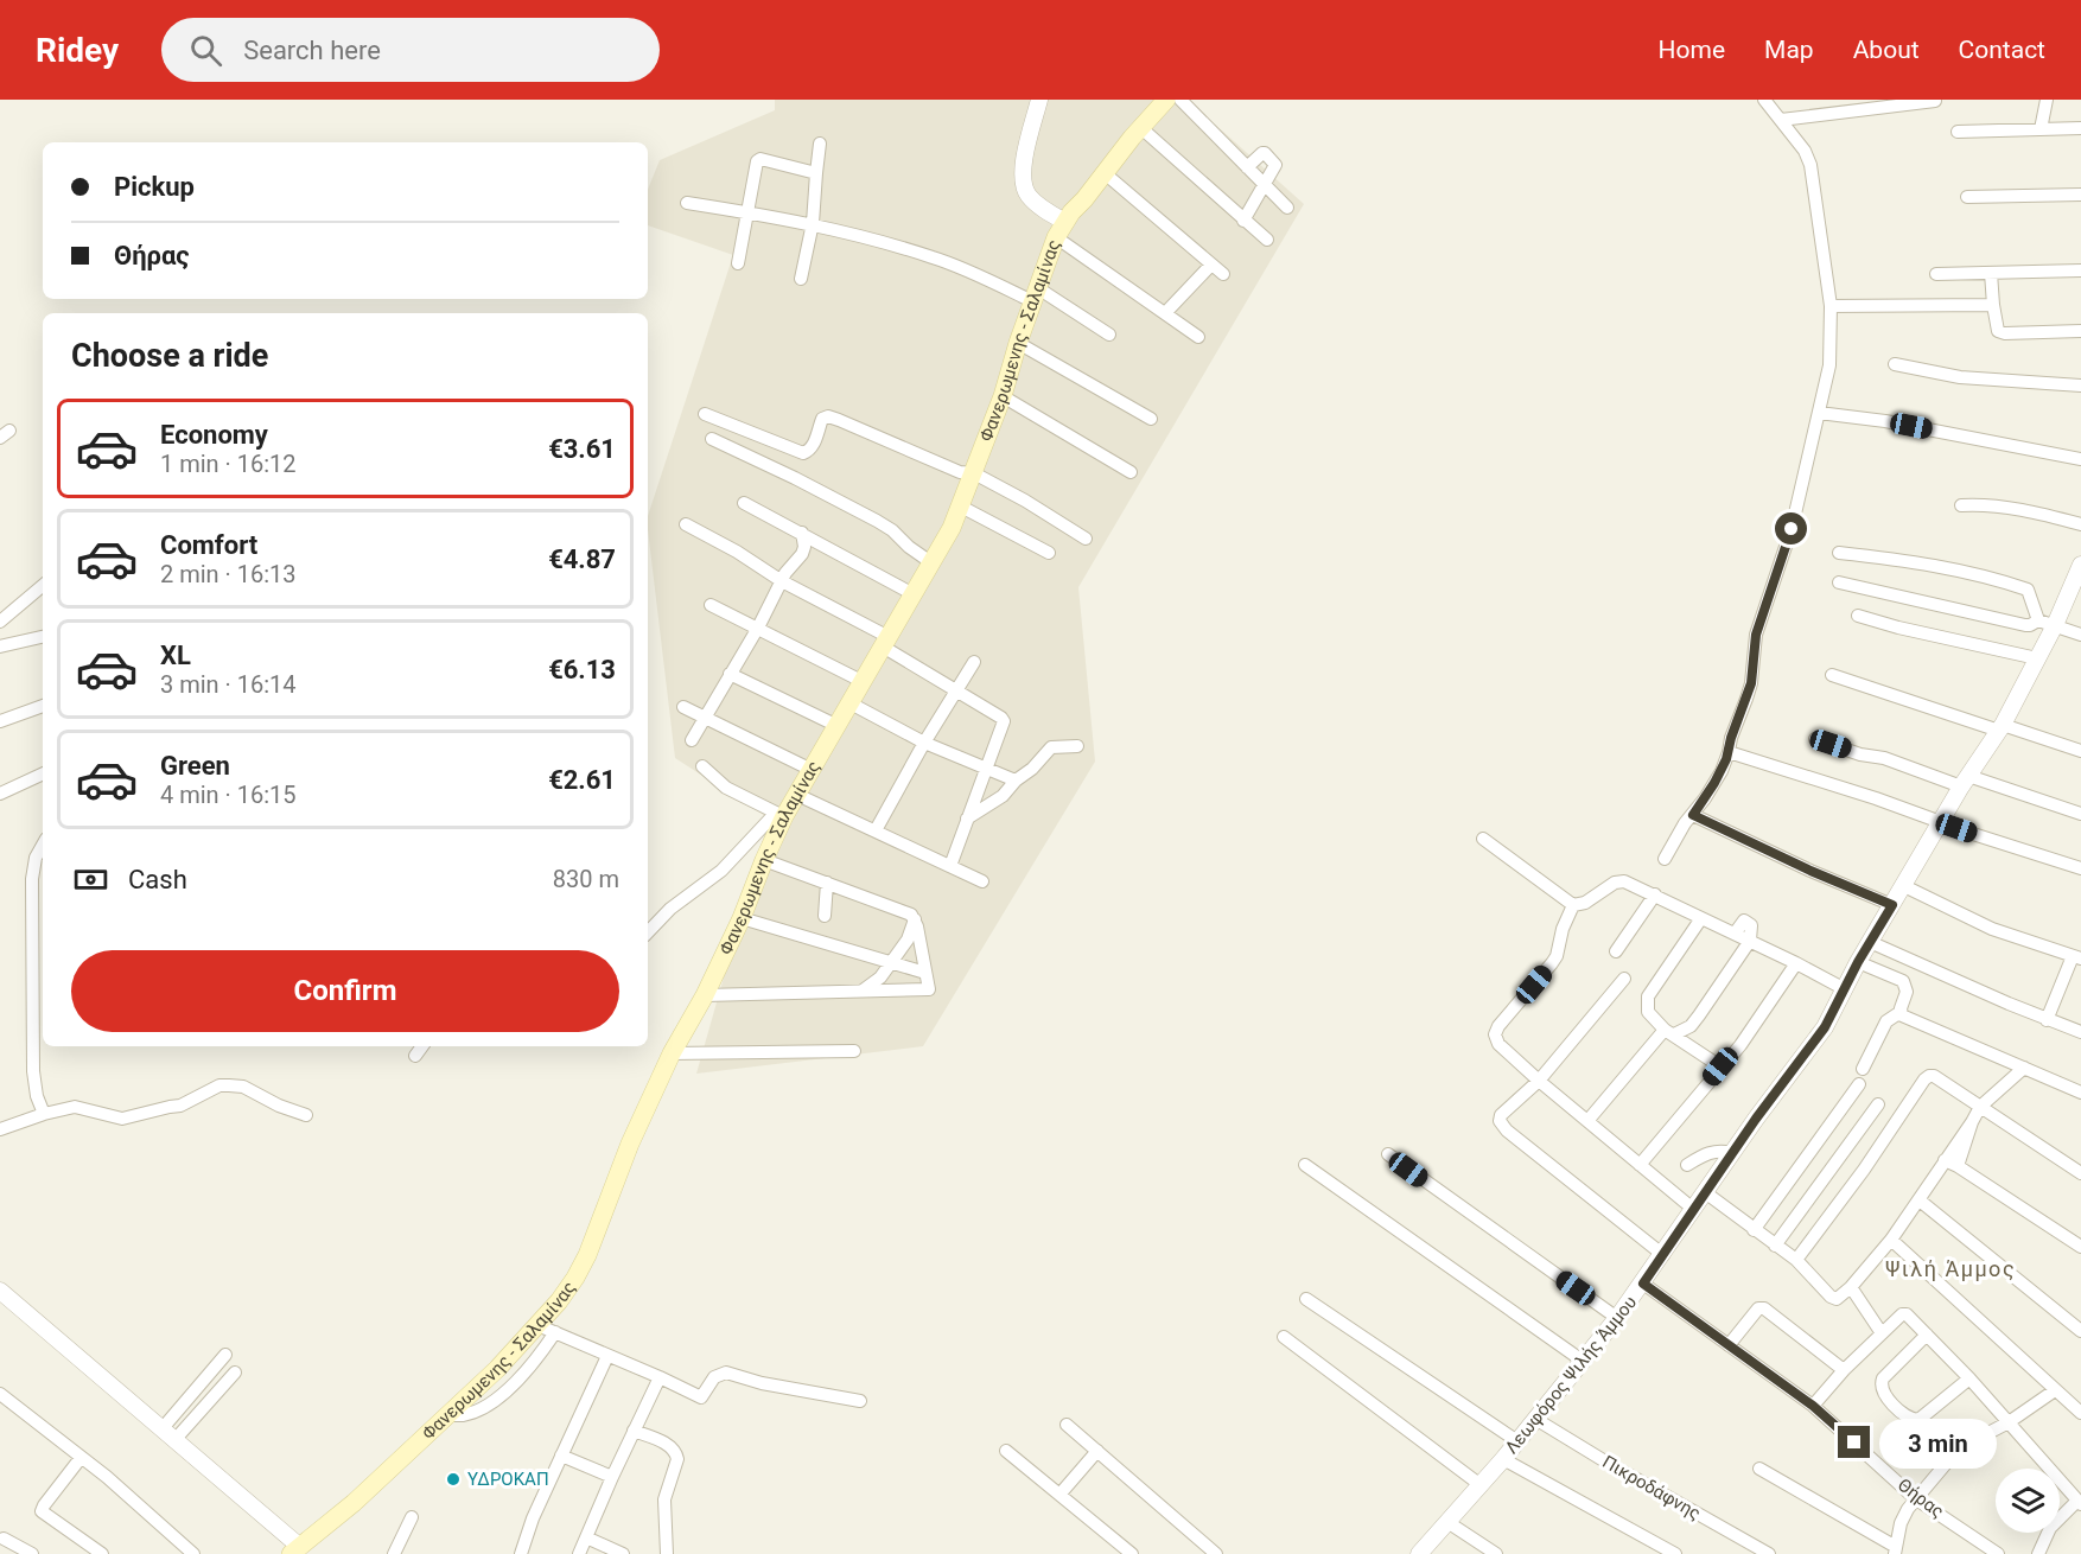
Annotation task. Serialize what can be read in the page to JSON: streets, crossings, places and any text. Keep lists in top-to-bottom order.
{
  "streets": {
    "main road": ["Φανερωμενης - Σαλαμίνας"],
    "street": ["Λεωφόρος Ψιλής Άμμου", "Πικροδάφνης", "Θήρας"]
  },
  "crossings": [
    ["Λεωφόρος Ψιλής Άμμου", "Πικροδάφνης"],
    ["Λεωφόρος Ψιλής Άμμου", "Θήρας"]
  ],
  "districts": ["Ψιλή Άμμος"],
  "places": ["ΥΔΡΟΚΑΠ"],
  "page": {
    "header": "Ridey",
    "search": "Search here",
    "nav": [
      "Home",
      "Map",
      "About",
      "Contact"
    ],
    "banner": ["Pickup", "Θήρας"],
    "heading": "Choose a ride",
    "list": [
      {
        "name": "Economy",
        "note": "1 min · 16:12",
        "value": "€3.61"
      },
      {
        "name": "Comfort",
        "note": "2 min · 16:13",
        "value": "€4.87"
      },
      {
        "name": "XL",
        "note": "3 min · 16:14",
        "value": "€6.13"
      },
      {
        "name": "Green",
        "note": "4 min · 16:15",
        "value": "€2.61"
      }
    ],
    "pay": ["Cash", "830 m"],
    "buttons": "Confirm",
    "bubble": "3 min"
  }
}
